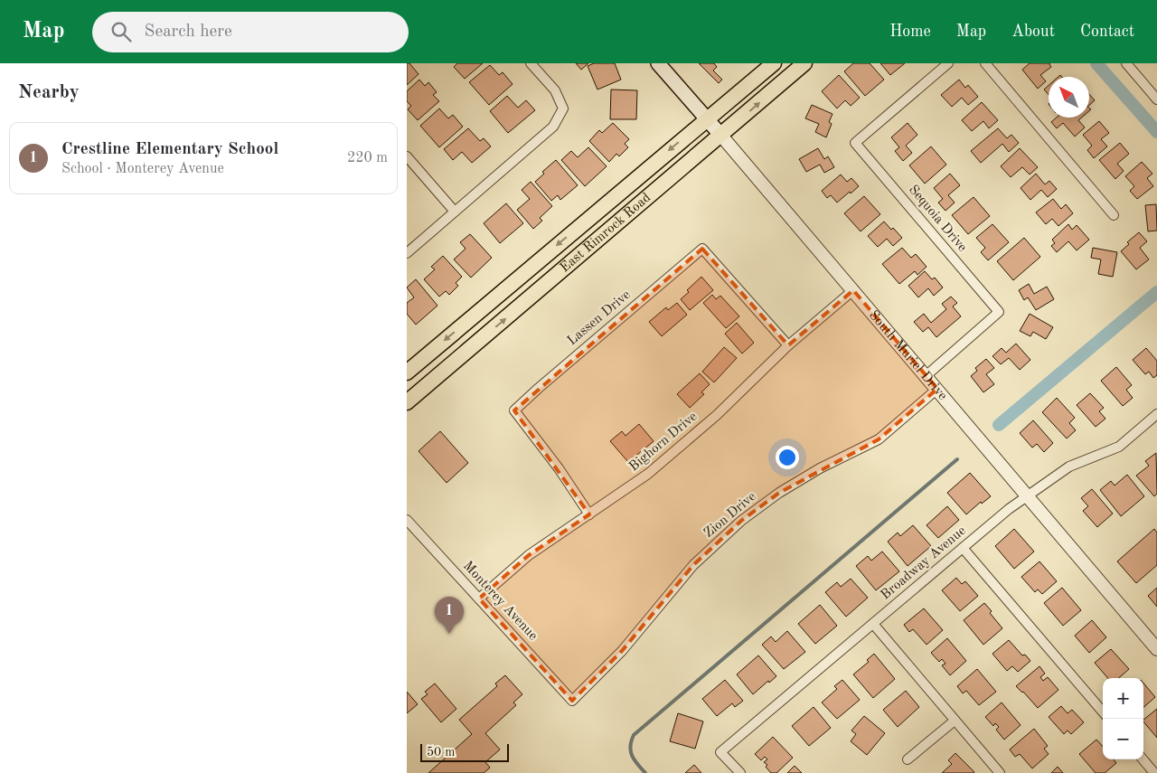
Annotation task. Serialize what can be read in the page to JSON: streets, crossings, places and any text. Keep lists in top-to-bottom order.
{
  "streets": {
    "main road": ["East Rimrock Road", "South Muriel Drive"],
    "street": [
      "Sequoia Drive",
      "Lassen Drive",
      "Bighorn Drive",
      "Zion Drive",
      "Broadway Avenue",
      "Monterey Avenue"
    ]
  },
  "crossings": [
    ["Sequoia Drive", "South Muriel Drive"],
    ["East Rimrock Road", "South Muriel Drive"],
    ["Lassen Drive", "Bighorn Drive"],
    ["South Muriel Drive", "Bighorn Drive"],
    ["South Muriel Drive", "Zion Drive"],
    ["South Muriel Drive", "Broadway Avenue"],
    ["Bighorn Drive", "Monterey Avenue"],
    ["Zion Drive", "Monterey Avenue"]
  ],
  "scale_bar": "50 m",
  "north": "top left",
  "page": {
    "header": "Map",
    "search": "Search here",
    "nav": [
      "Home",
      "Map",
      "About",
      "Contact"
    ],
    "heading": "Nearby",
    "list": [
      {
        "mark": "1",
        "name": "Crestline Elementary School",
        "note": "School · Monterey Avenue",
        "value": "220 m"
      }
    ],
    "pins": "1",
    "map_buttons": ["+", "−"],
    "scale": "50 m"
  }
}
